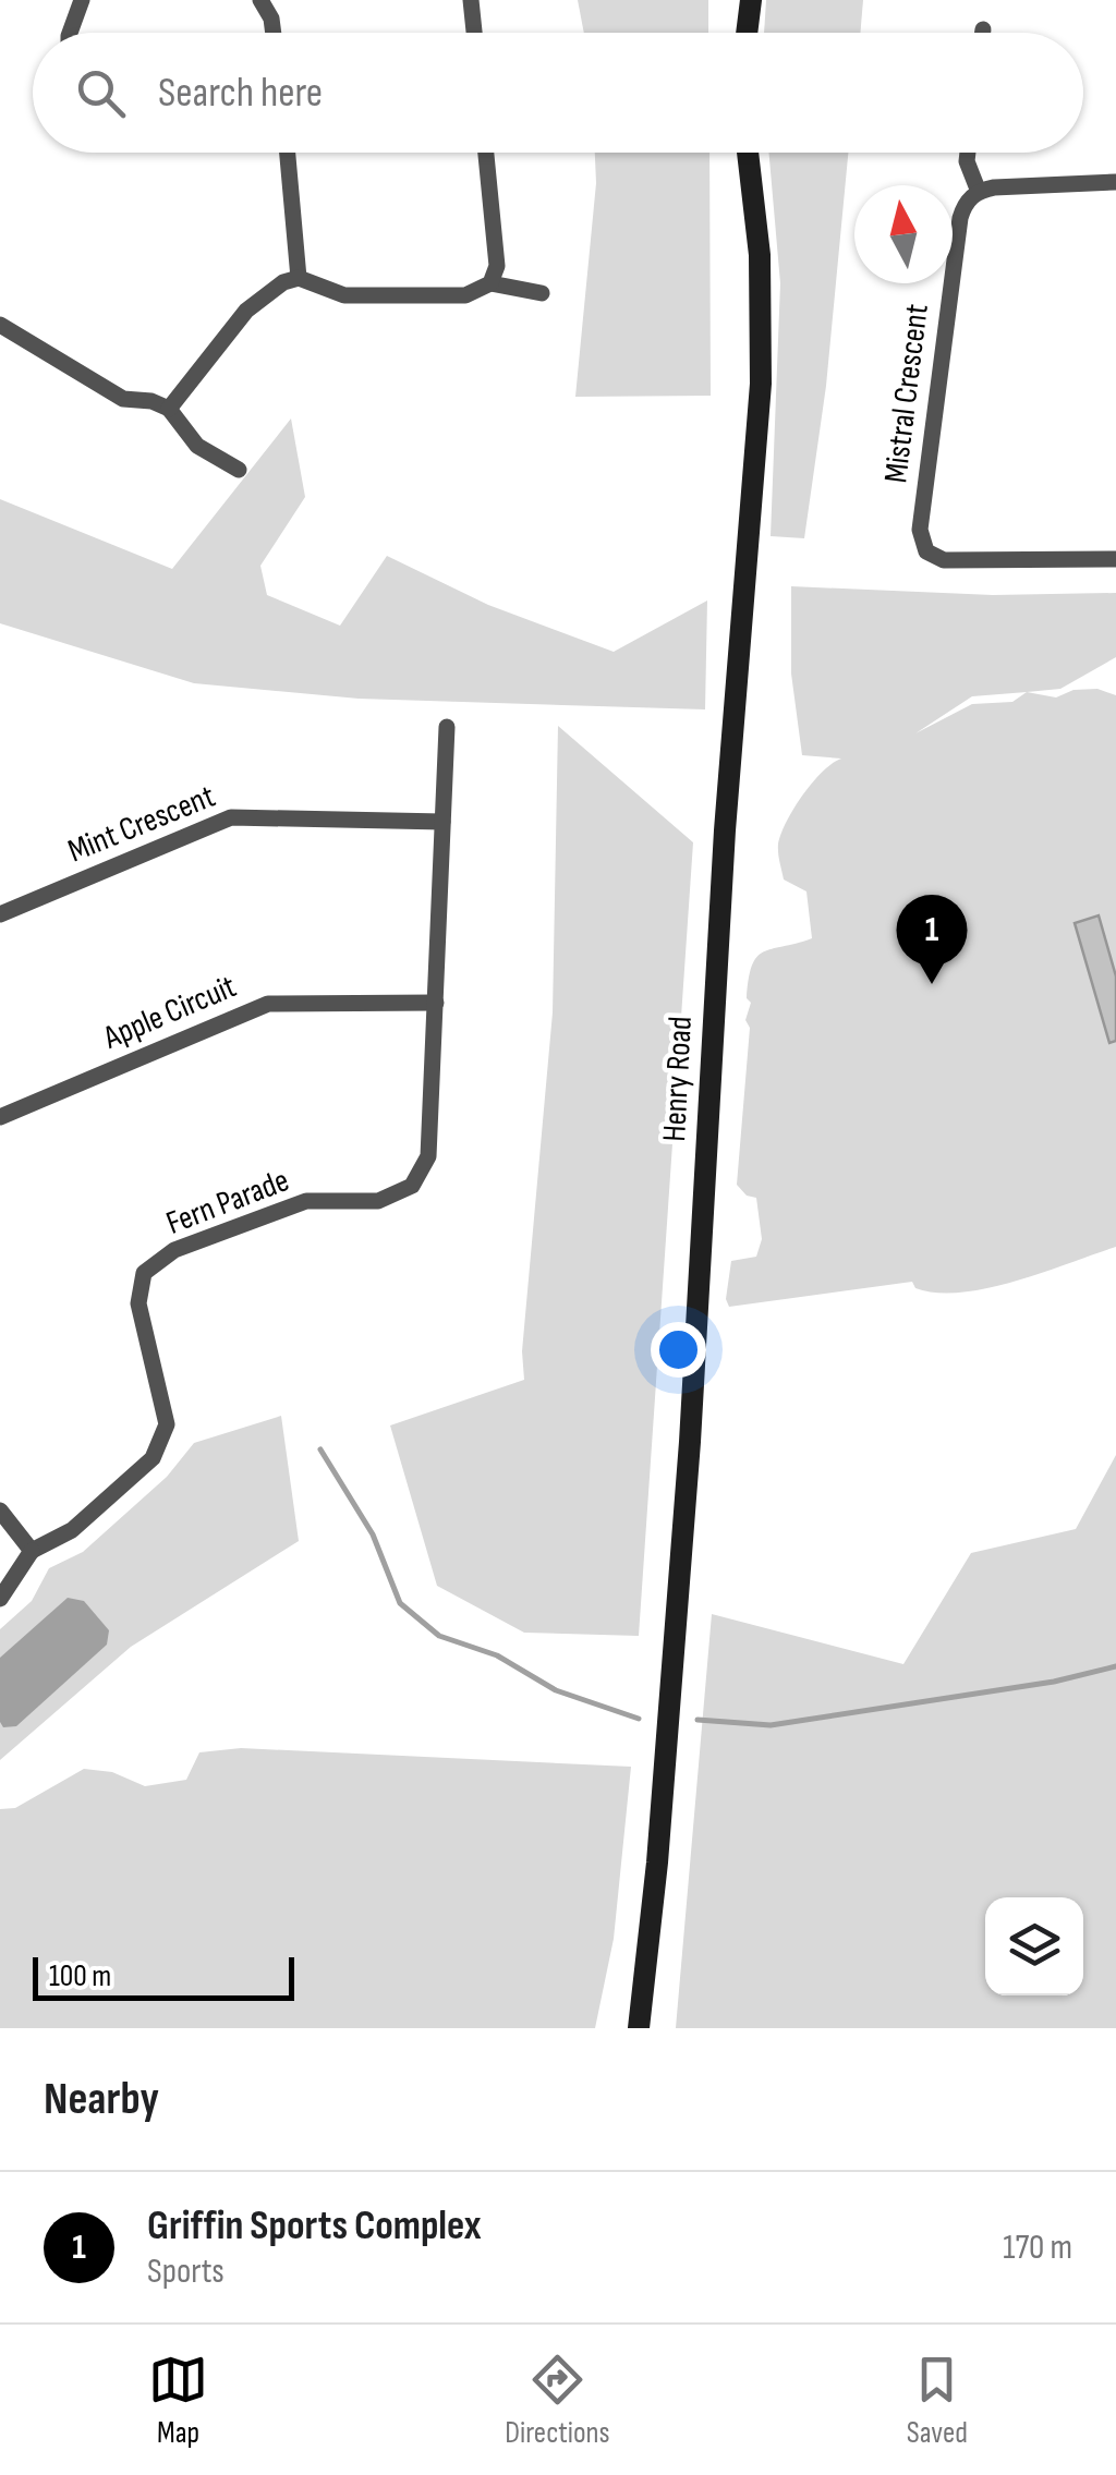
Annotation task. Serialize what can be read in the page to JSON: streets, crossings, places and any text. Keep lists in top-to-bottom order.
{
  "streets": {
    "main road": ["Henry Road"],
    "street": [
      "Mistral Crescent",
      "Mint Crescent",
      "Apple Circuit",
      "Fern Parade"
    ]
  },
  "crossings": [
    ["Mint Crescent", "Fern Parade"],
    ["Apple Circuit", "Fern Parade"]
  ],
  "scale_bar": "100 m",
  "north": "top",
  "page": {
    "search": "Search here",
    "pins": "1",
    "scale": "100 m",
    "heading": "Nearby",
    "list": [
      {
        "mark": "1",
        "name": "Griffin Sports Complex",
        "note": "Sports",
        "value": "170 m"
      }
    ],
    "nav": ["Map", "Directions", "Saved"]
  }
}
